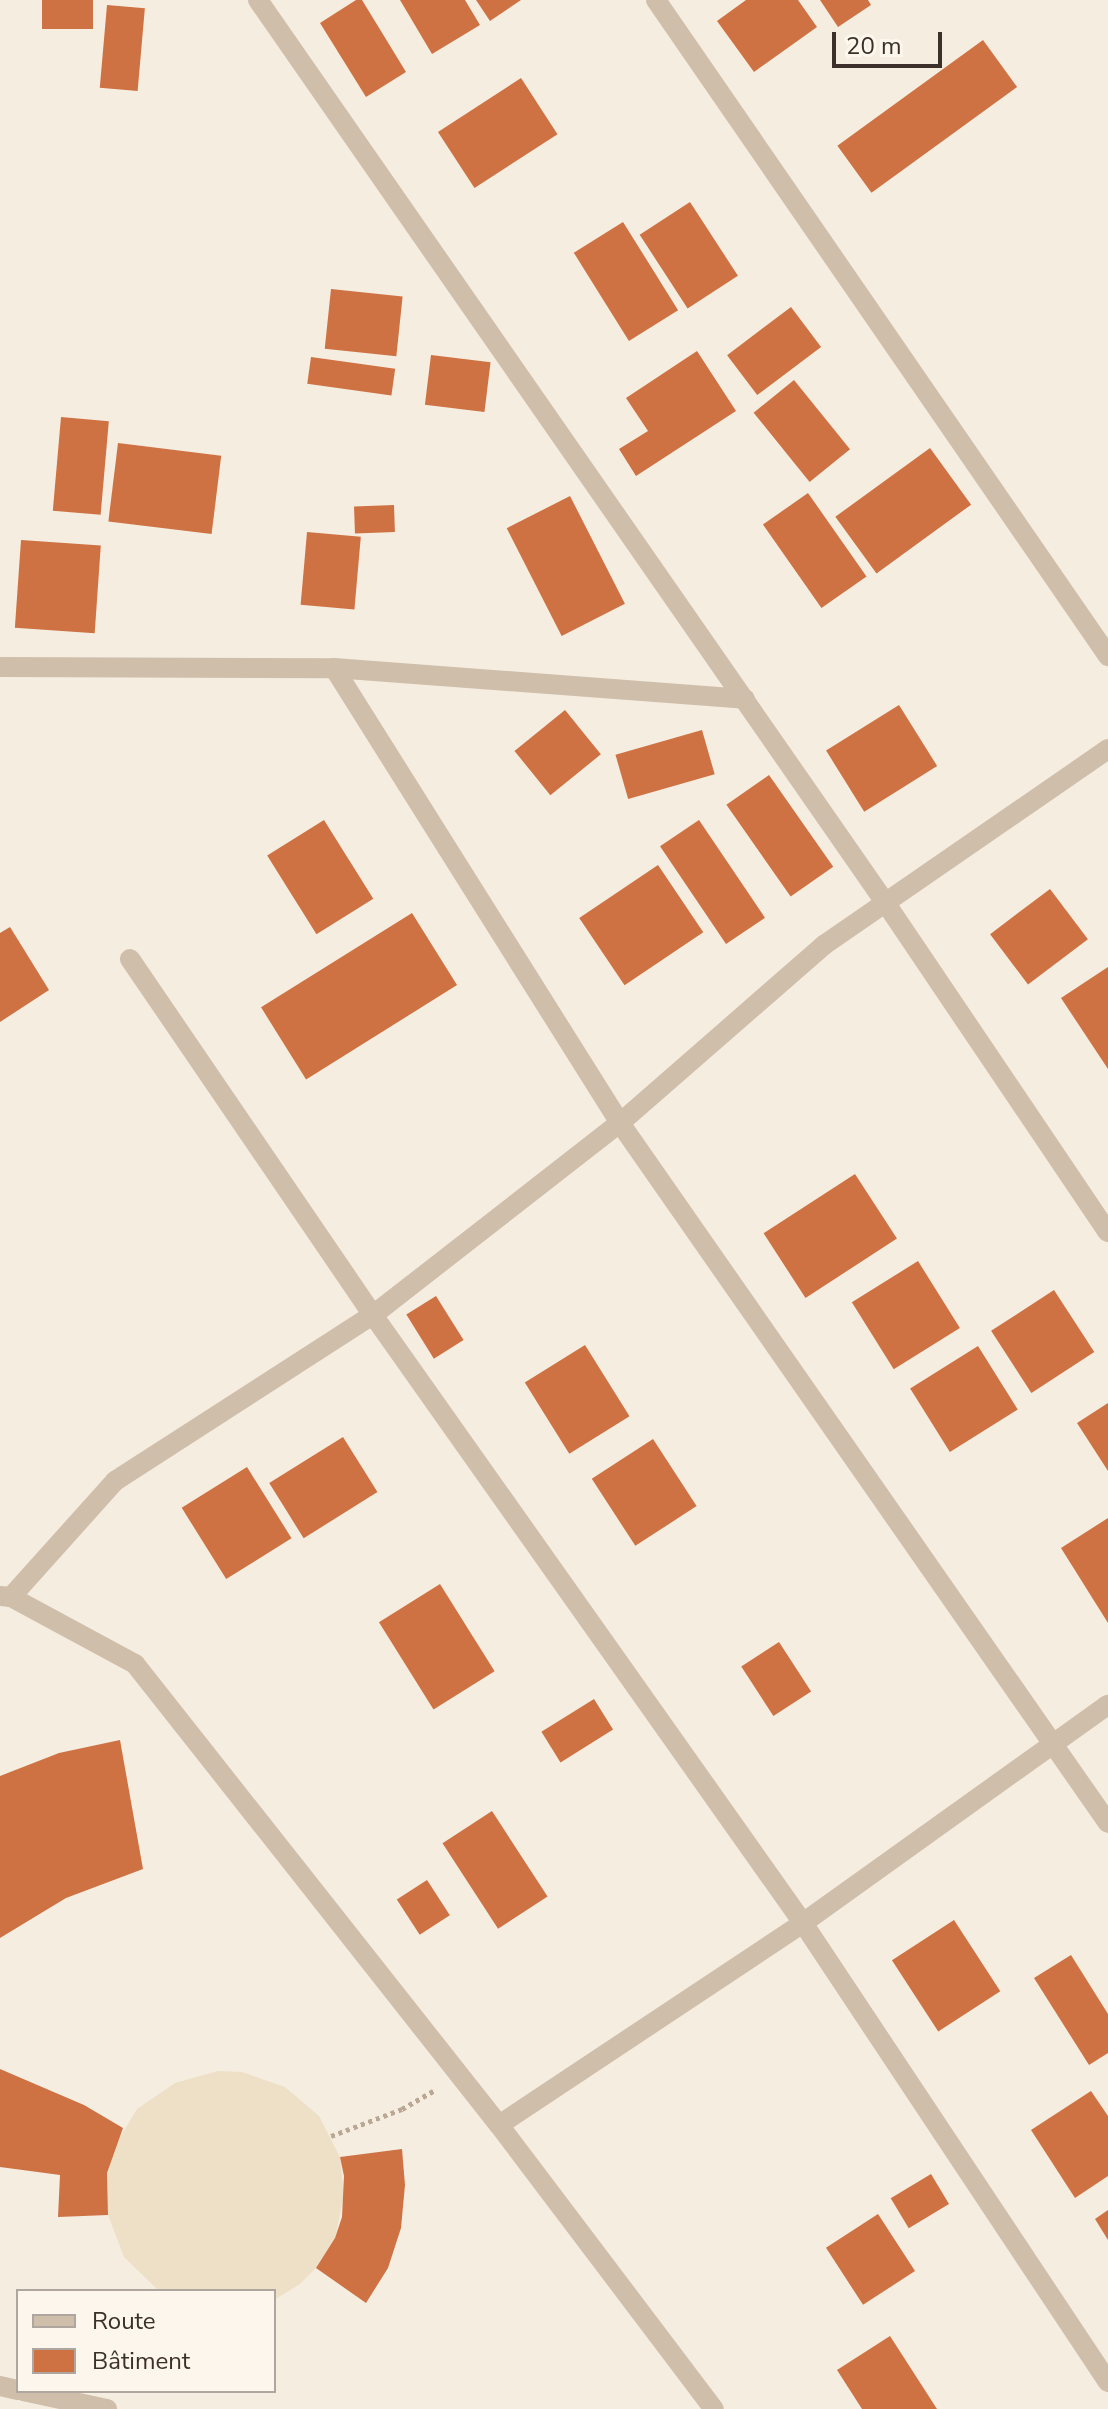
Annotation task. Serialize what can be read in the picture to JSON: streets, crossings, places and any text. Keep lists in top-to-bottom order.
{
  "legend": ["Route", "Bâtiment"],
  "scale_bar": "20 m"
}
